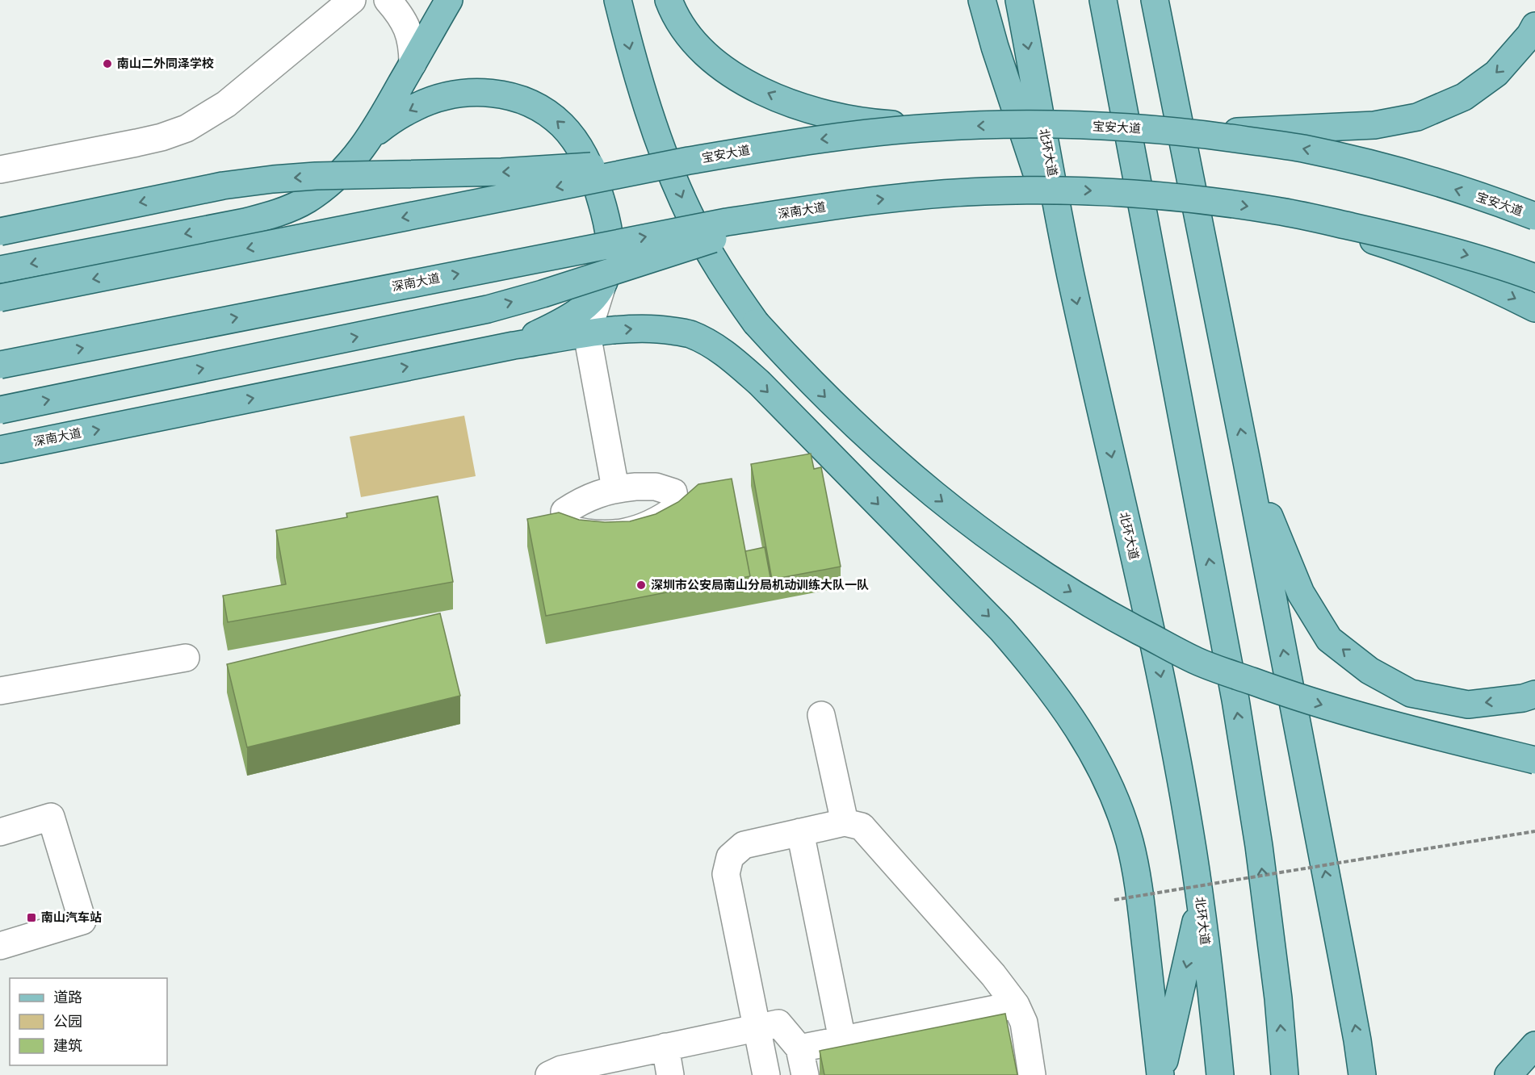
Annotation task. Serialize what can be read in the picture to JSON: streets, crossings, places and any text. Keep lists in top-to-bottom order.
{
  "streets": {
    "main road": ["宝安大道", "北环大道", "深南大道"]
  },
  "places": {
    "other": ["南山二外同泽学校", "深圳市公安局南山分局机动训练大队一队"],
    "transit": ["南山汽车站"]
  },
  "legend": ["道路", "公园", "建筑"]
}
